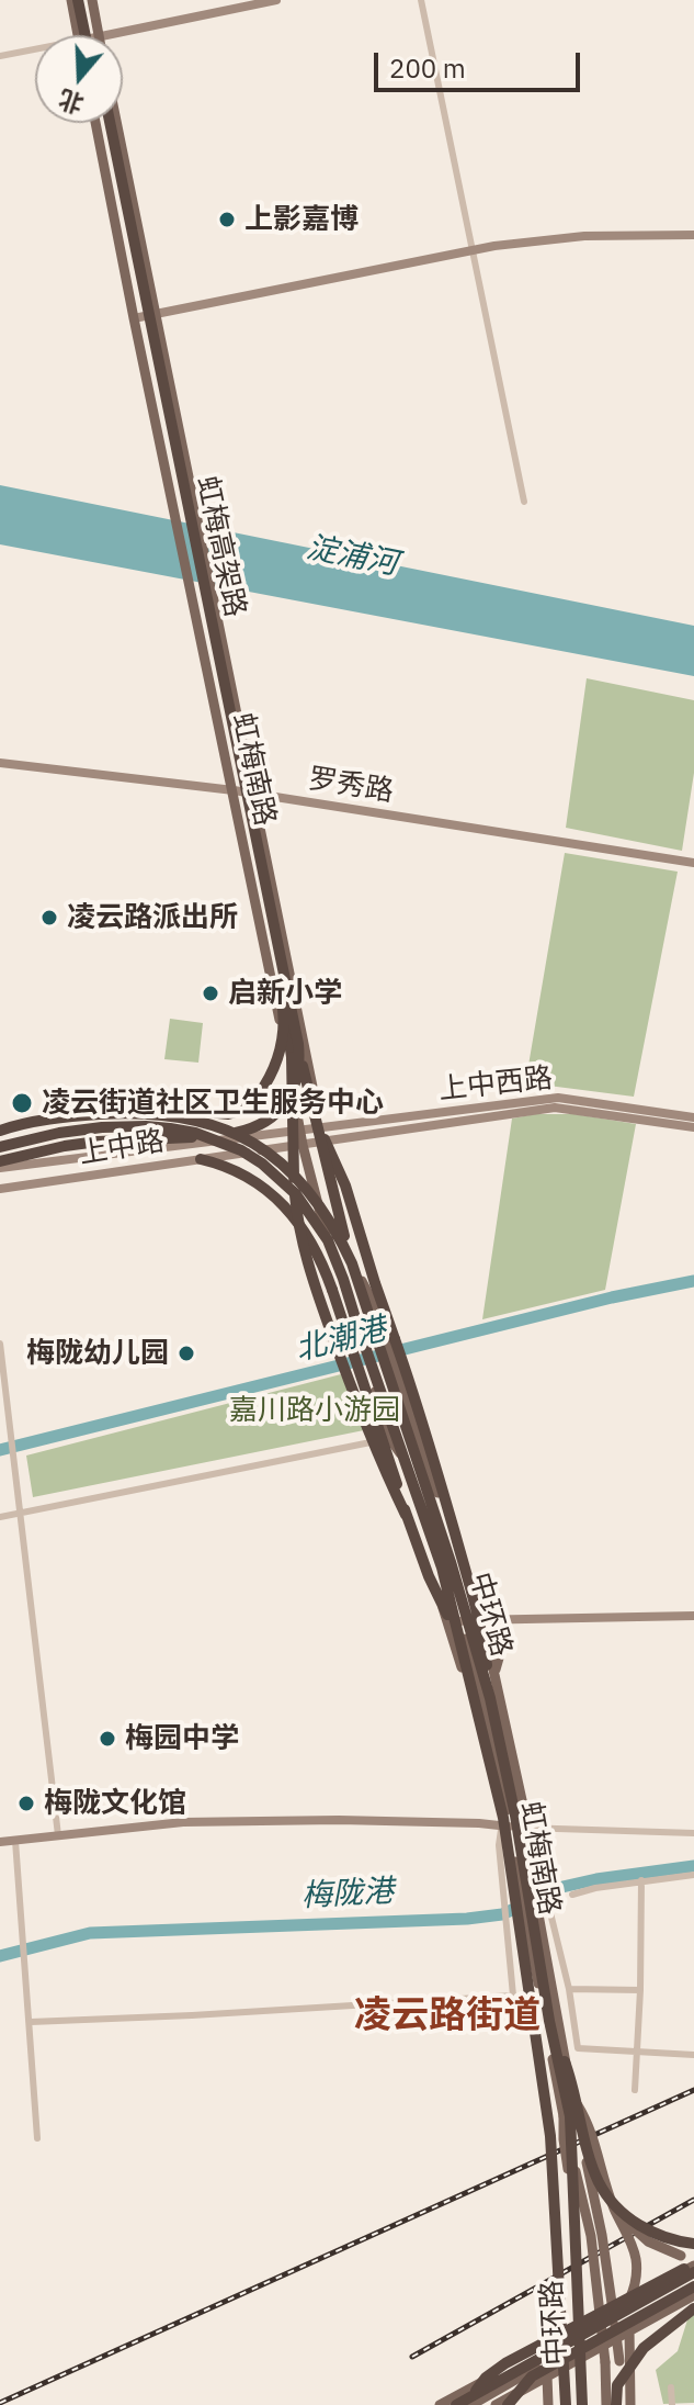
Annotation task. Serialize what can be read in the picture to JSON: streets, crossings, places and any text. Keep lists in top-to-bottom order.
{
  "streets": {
    "highway": ["虹梅高架路", "中环路"],
    "main road": ["虹梅南路"],
    "street": ["罗秀路", "上中西路", "上中路"]
  },
  "crossings": [
    ["虹梅南路", "罗秀路"],
    ["虹梅南路", "上中西路"],
    ["虹梅南路", "上中路"],
    ["虹梅南路", "中环路"],
    ["上中西路", "上中路"]
  ],
  "districts": ["凌云路街道"],
  "water": ["淀浦河", "北潮港", "梅陇港"],
  "parks": ["嘉川路小游园"],
  "places": [
    "上影嘉博",
    "凌云路派出所",
    "启新小学",
    "凌云街道社区卫生服务中心",
    "梅陇幼儿园",
    "梅园中学",
    "梅陇文化馆"
  ],
  "scale_bar": "200 m",
  "north": "bottom"
}
